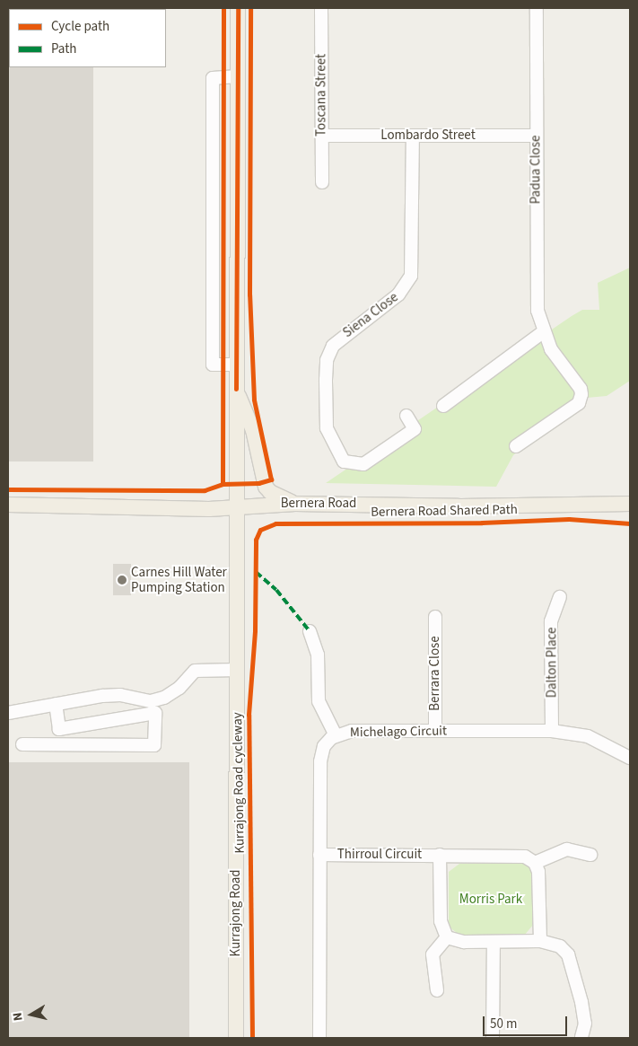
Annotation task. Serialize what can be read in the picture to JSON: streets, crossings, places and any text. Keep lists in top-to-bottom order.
{
  "streets": {
    "main road": ["Bernera Road", "Kurrajong Road"],
    "street": [
      "Toscana Street",
      "Lombardo Street",
      "Padua Close",
      "Siena Close",
      "Dalton Place",
      "Berrara Close",
      "Michelago Circuit",
      "Thirroul Circuit"
    ],
    "cycle path": ["Bernera Road Shared Path"]
  },
  "crossings": [
    ["Toscana Street", "Lombardo Street"],
    ["Lombardo Street", "Padua Close"],
    ["Lombardo Street", "Siena Close"],
    ["Bernera Road", "Kurrajong Road"],
    ["Dalton Place", "Michelago Circuit"],
    ["Berrara Close", "Michelago Circuit"],
    ["Michelago Circuit", "Thirroul Circuit"]
  ],
  "parks": ["Morris Park"],
  "places": ["Carnes Hill Water Pumping Station"],
  "legend": ["Cycle path", "Path"],
  "scale_bar": "50 m",
  "north": "left"
}
